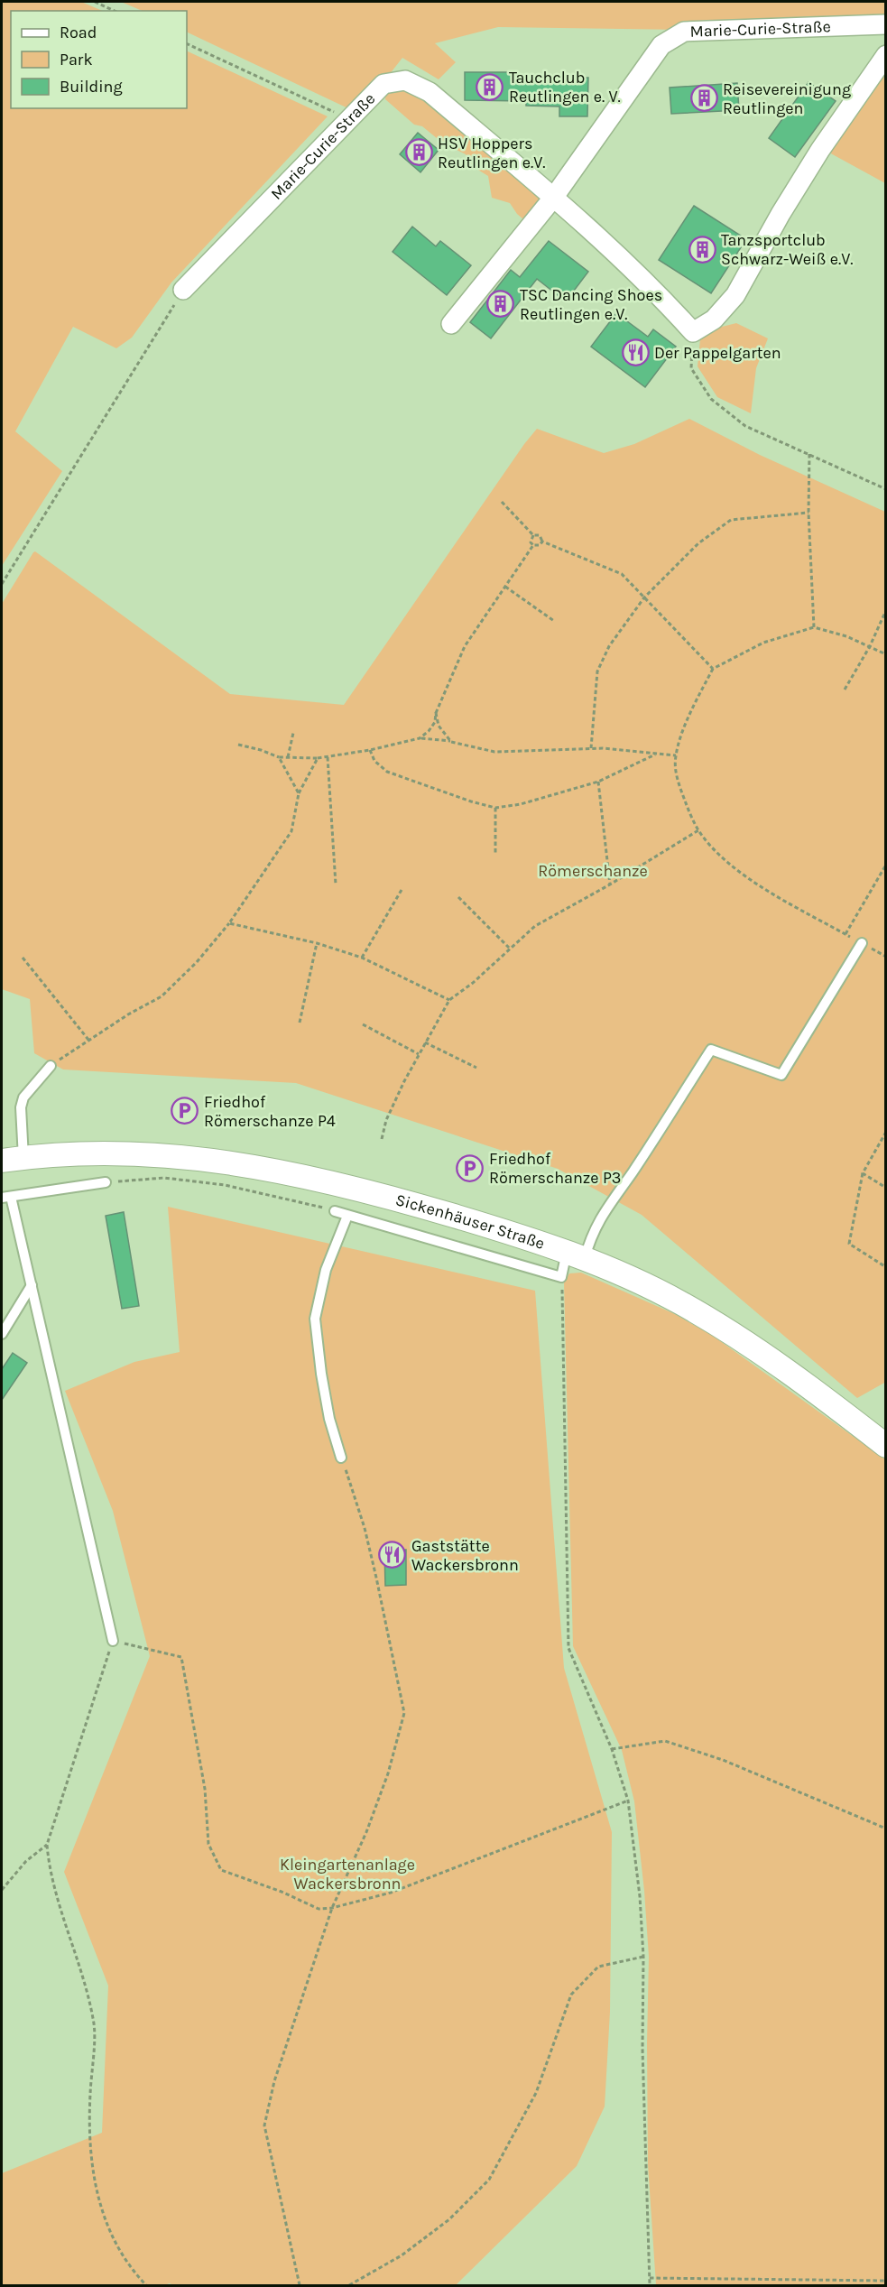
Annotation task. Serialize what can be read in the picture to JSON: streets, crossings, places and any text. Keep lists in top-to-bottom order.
{
  "streets": {
    "street": ["Marie-Curie-Straße", "Sickenhäuser Straße"]
  },
  "parks": ["Römerschanze", "Kleingartenanlage Wackersbronn"],
  "places": {
    "building": [
      "Tauchclub Reutlingen e. V.",
      "Reisevereinigung Reutlingen",
      "HSV Hoppers Reutlingen e.V.",
      "Tanzsportclub Schwarz-Weiß e.V.",
      "TSC Dancing Shoes Reutlingen e.V."
    ],
    "restaurant": ["Der Pappelgarten", "Gaststätte Wackersbronn"],
    "parking": ["Friedhof Römerschanze P4", "Friedhof Römerschanze P3"]
  },
  "legend": ["Road", "Park", "Building"]
}
